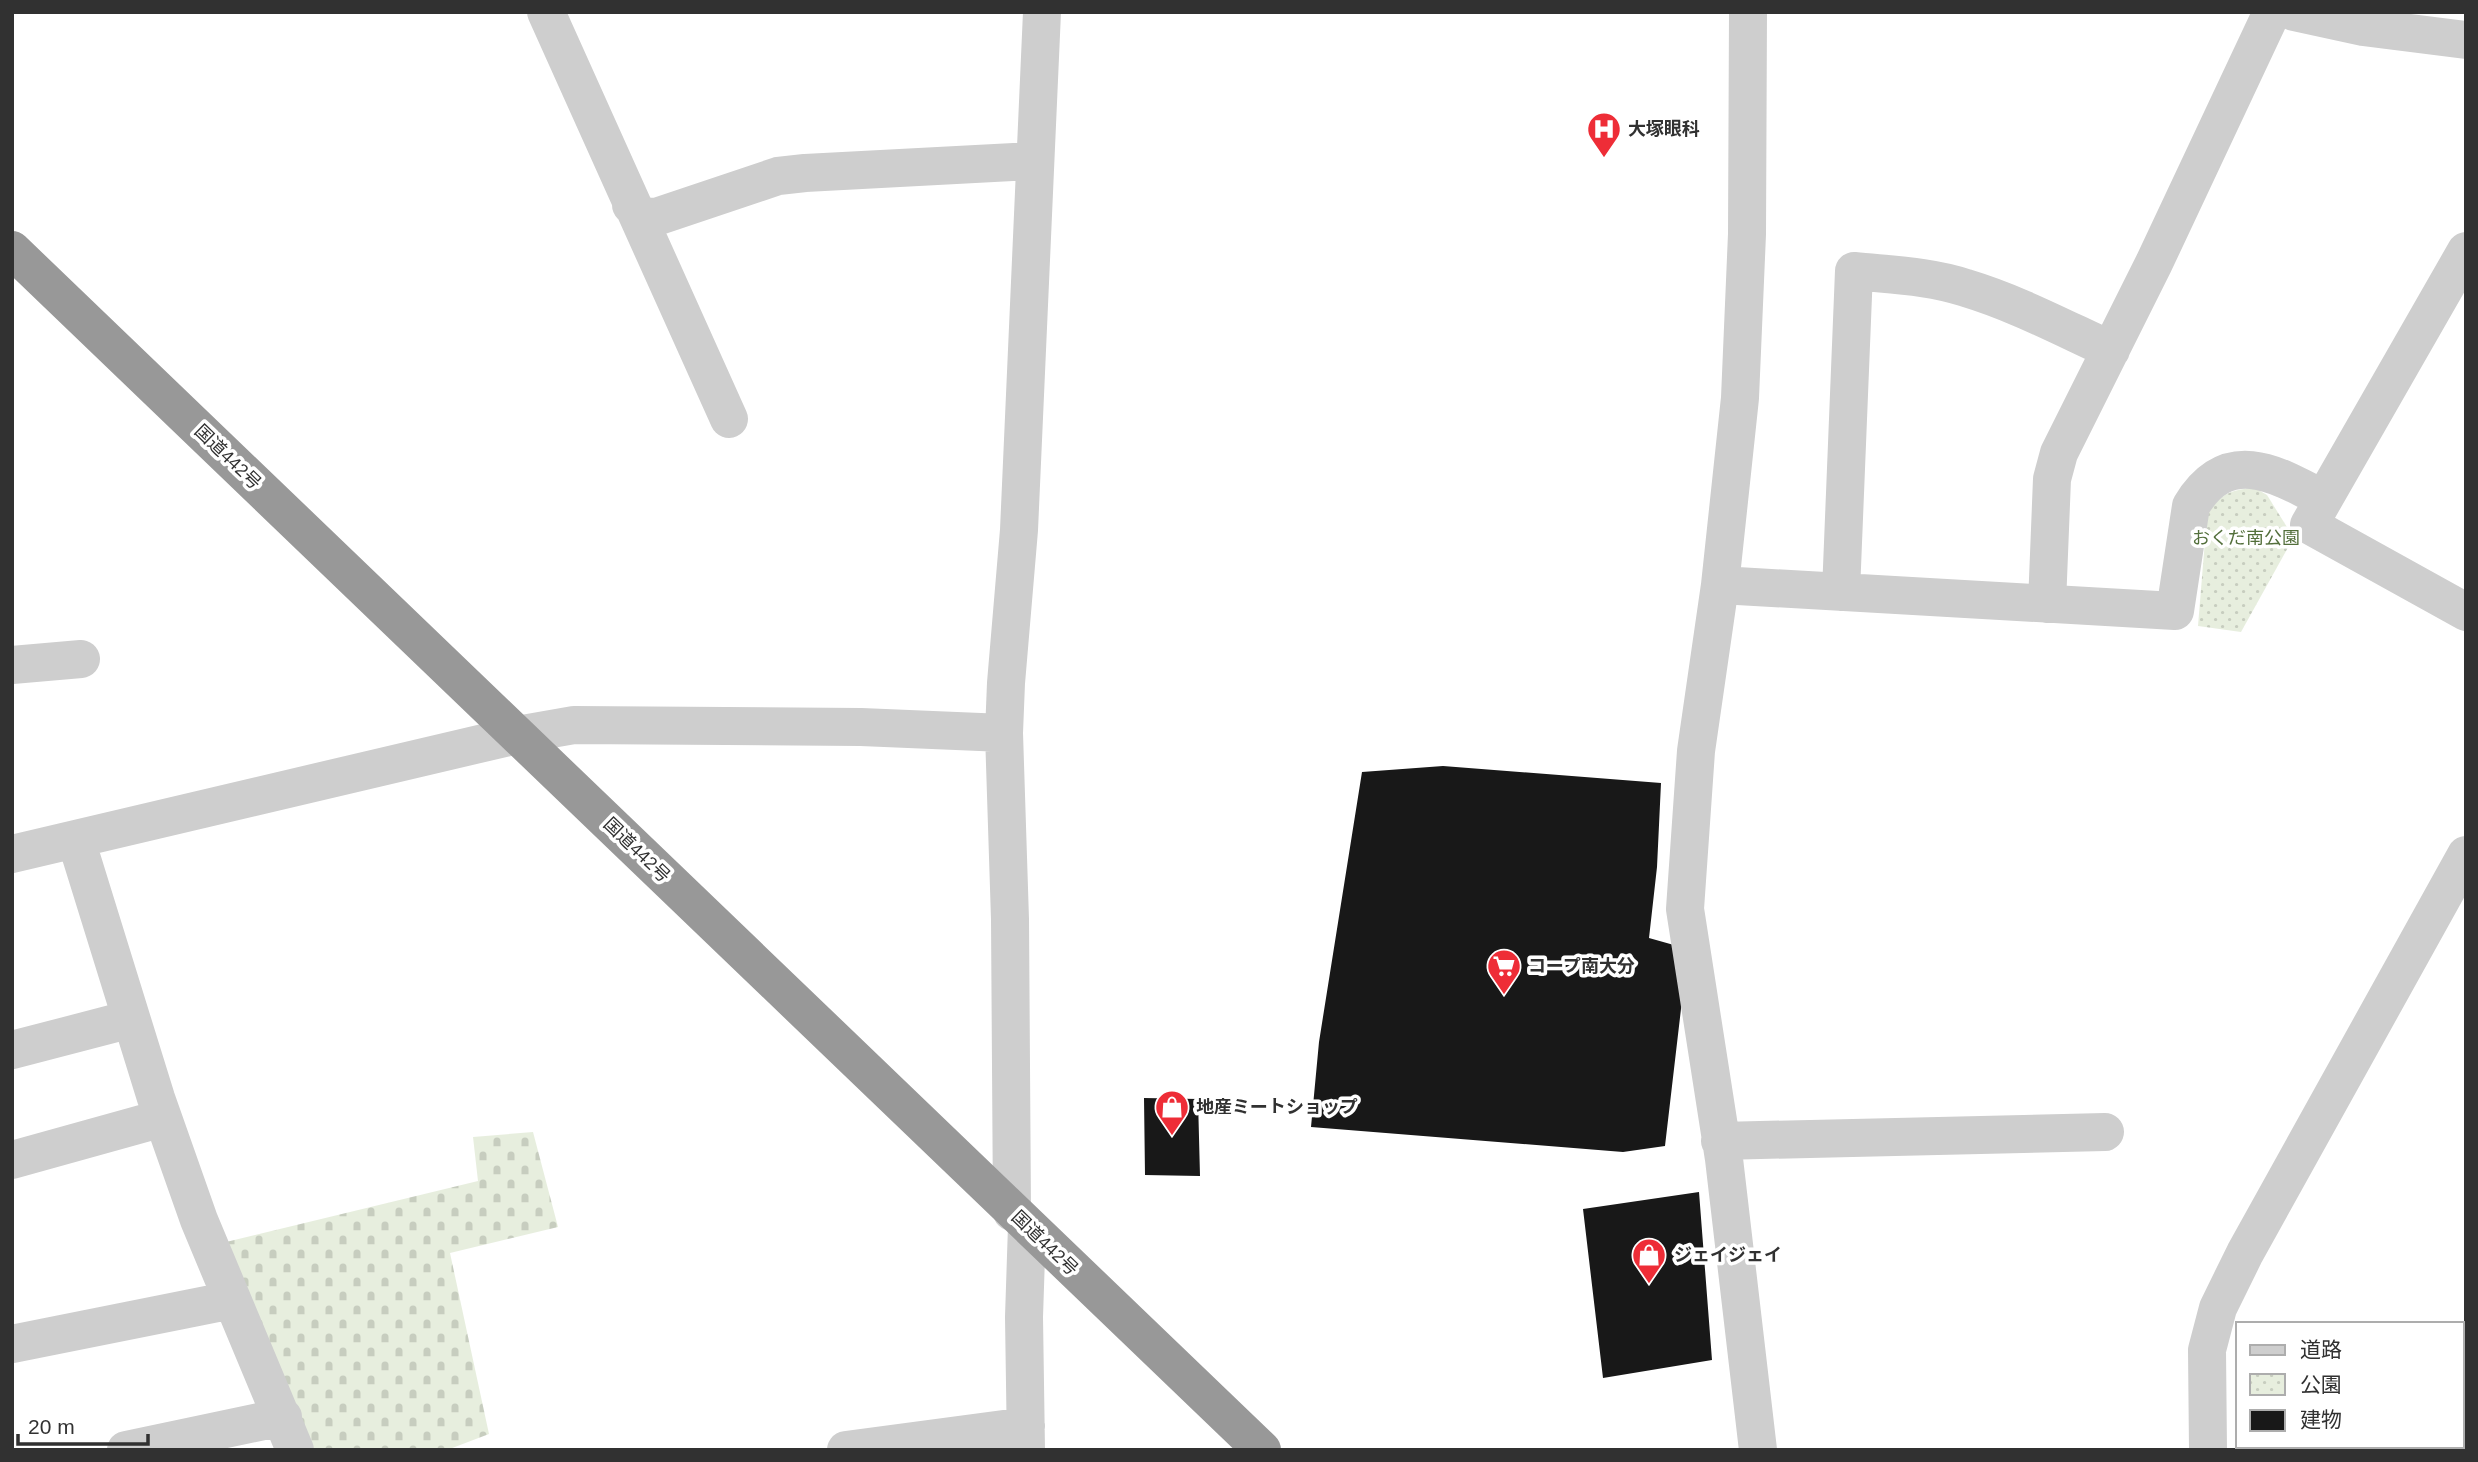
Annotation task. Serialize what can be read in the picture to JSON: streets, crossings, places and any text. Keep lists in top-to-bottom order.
{
  "streets": {
    "highway": ["国道442号"]
  },
  "parks": ["おくだ南公園"],
  "places": {
    "hospital": ["大塚眼科"],
    "supermarket": ["コープ南大分"],
    "shop": ["地産ミートショップ", "ジェイジェイ"]
  },
  "legend": ["道路", "公園", "建物"],
  "scale_bar": "20 m"
}
